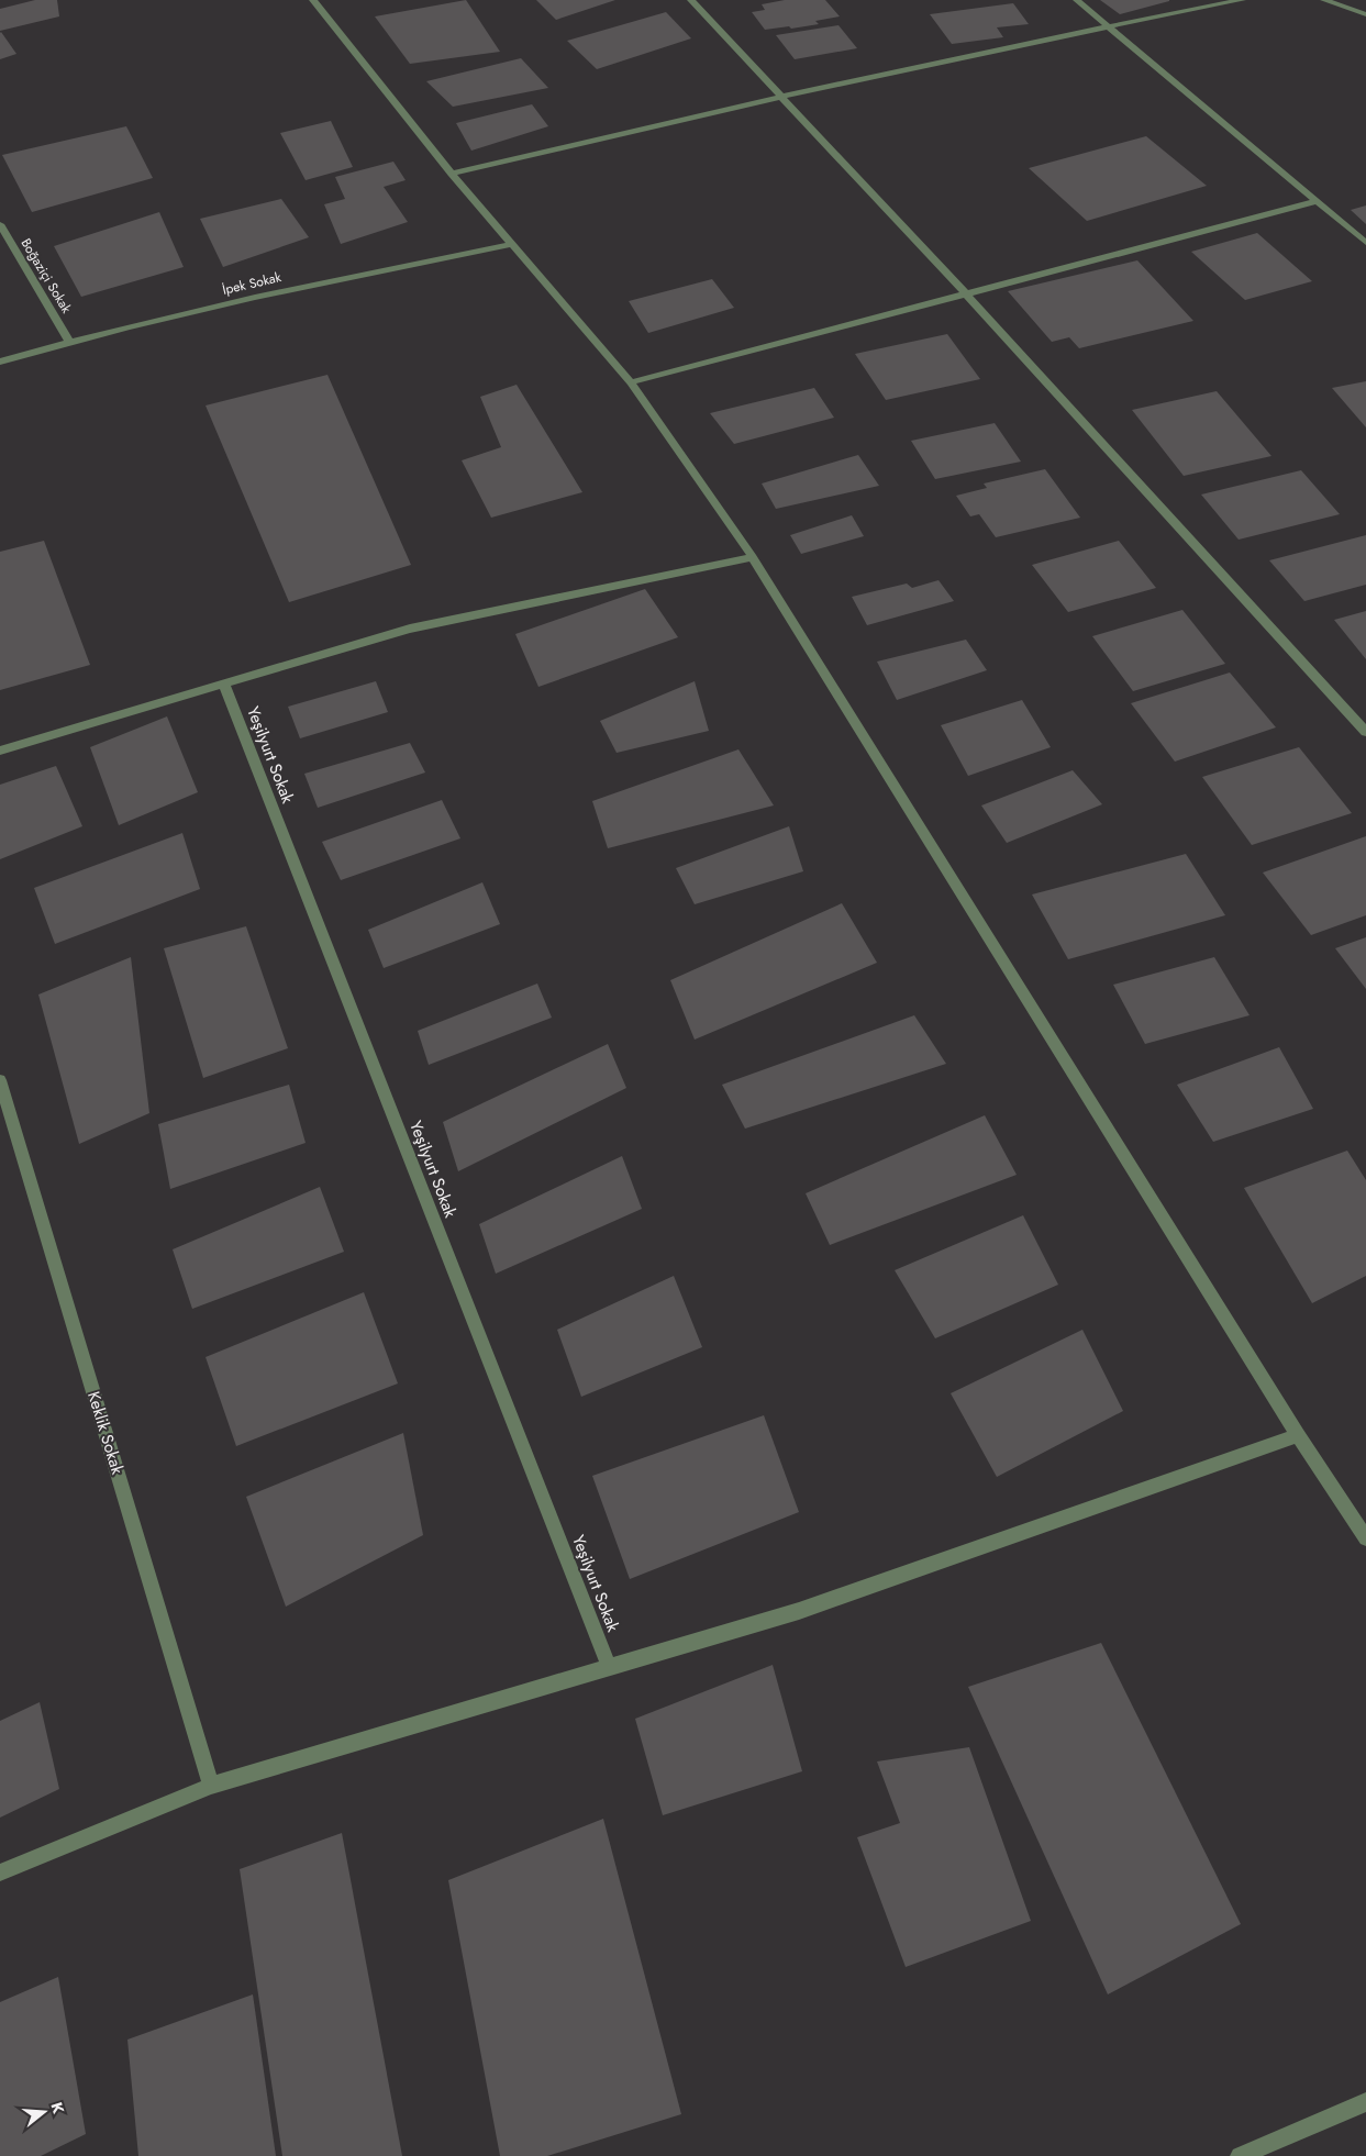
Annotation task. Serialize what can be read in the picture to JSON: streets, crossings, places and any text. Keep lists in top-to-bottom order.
{
  "streets": {
    "street": [
      "Boğaziçi Sokak",
      "İpek Sokak",
      "Yeşilyurt Sokak",
      "Keklik Sokak"
    ]
  },
  "crossings": [
    ["Boğaziçi Sokak", "İpek Sokak"]
  ],
  "north": "right"
}
